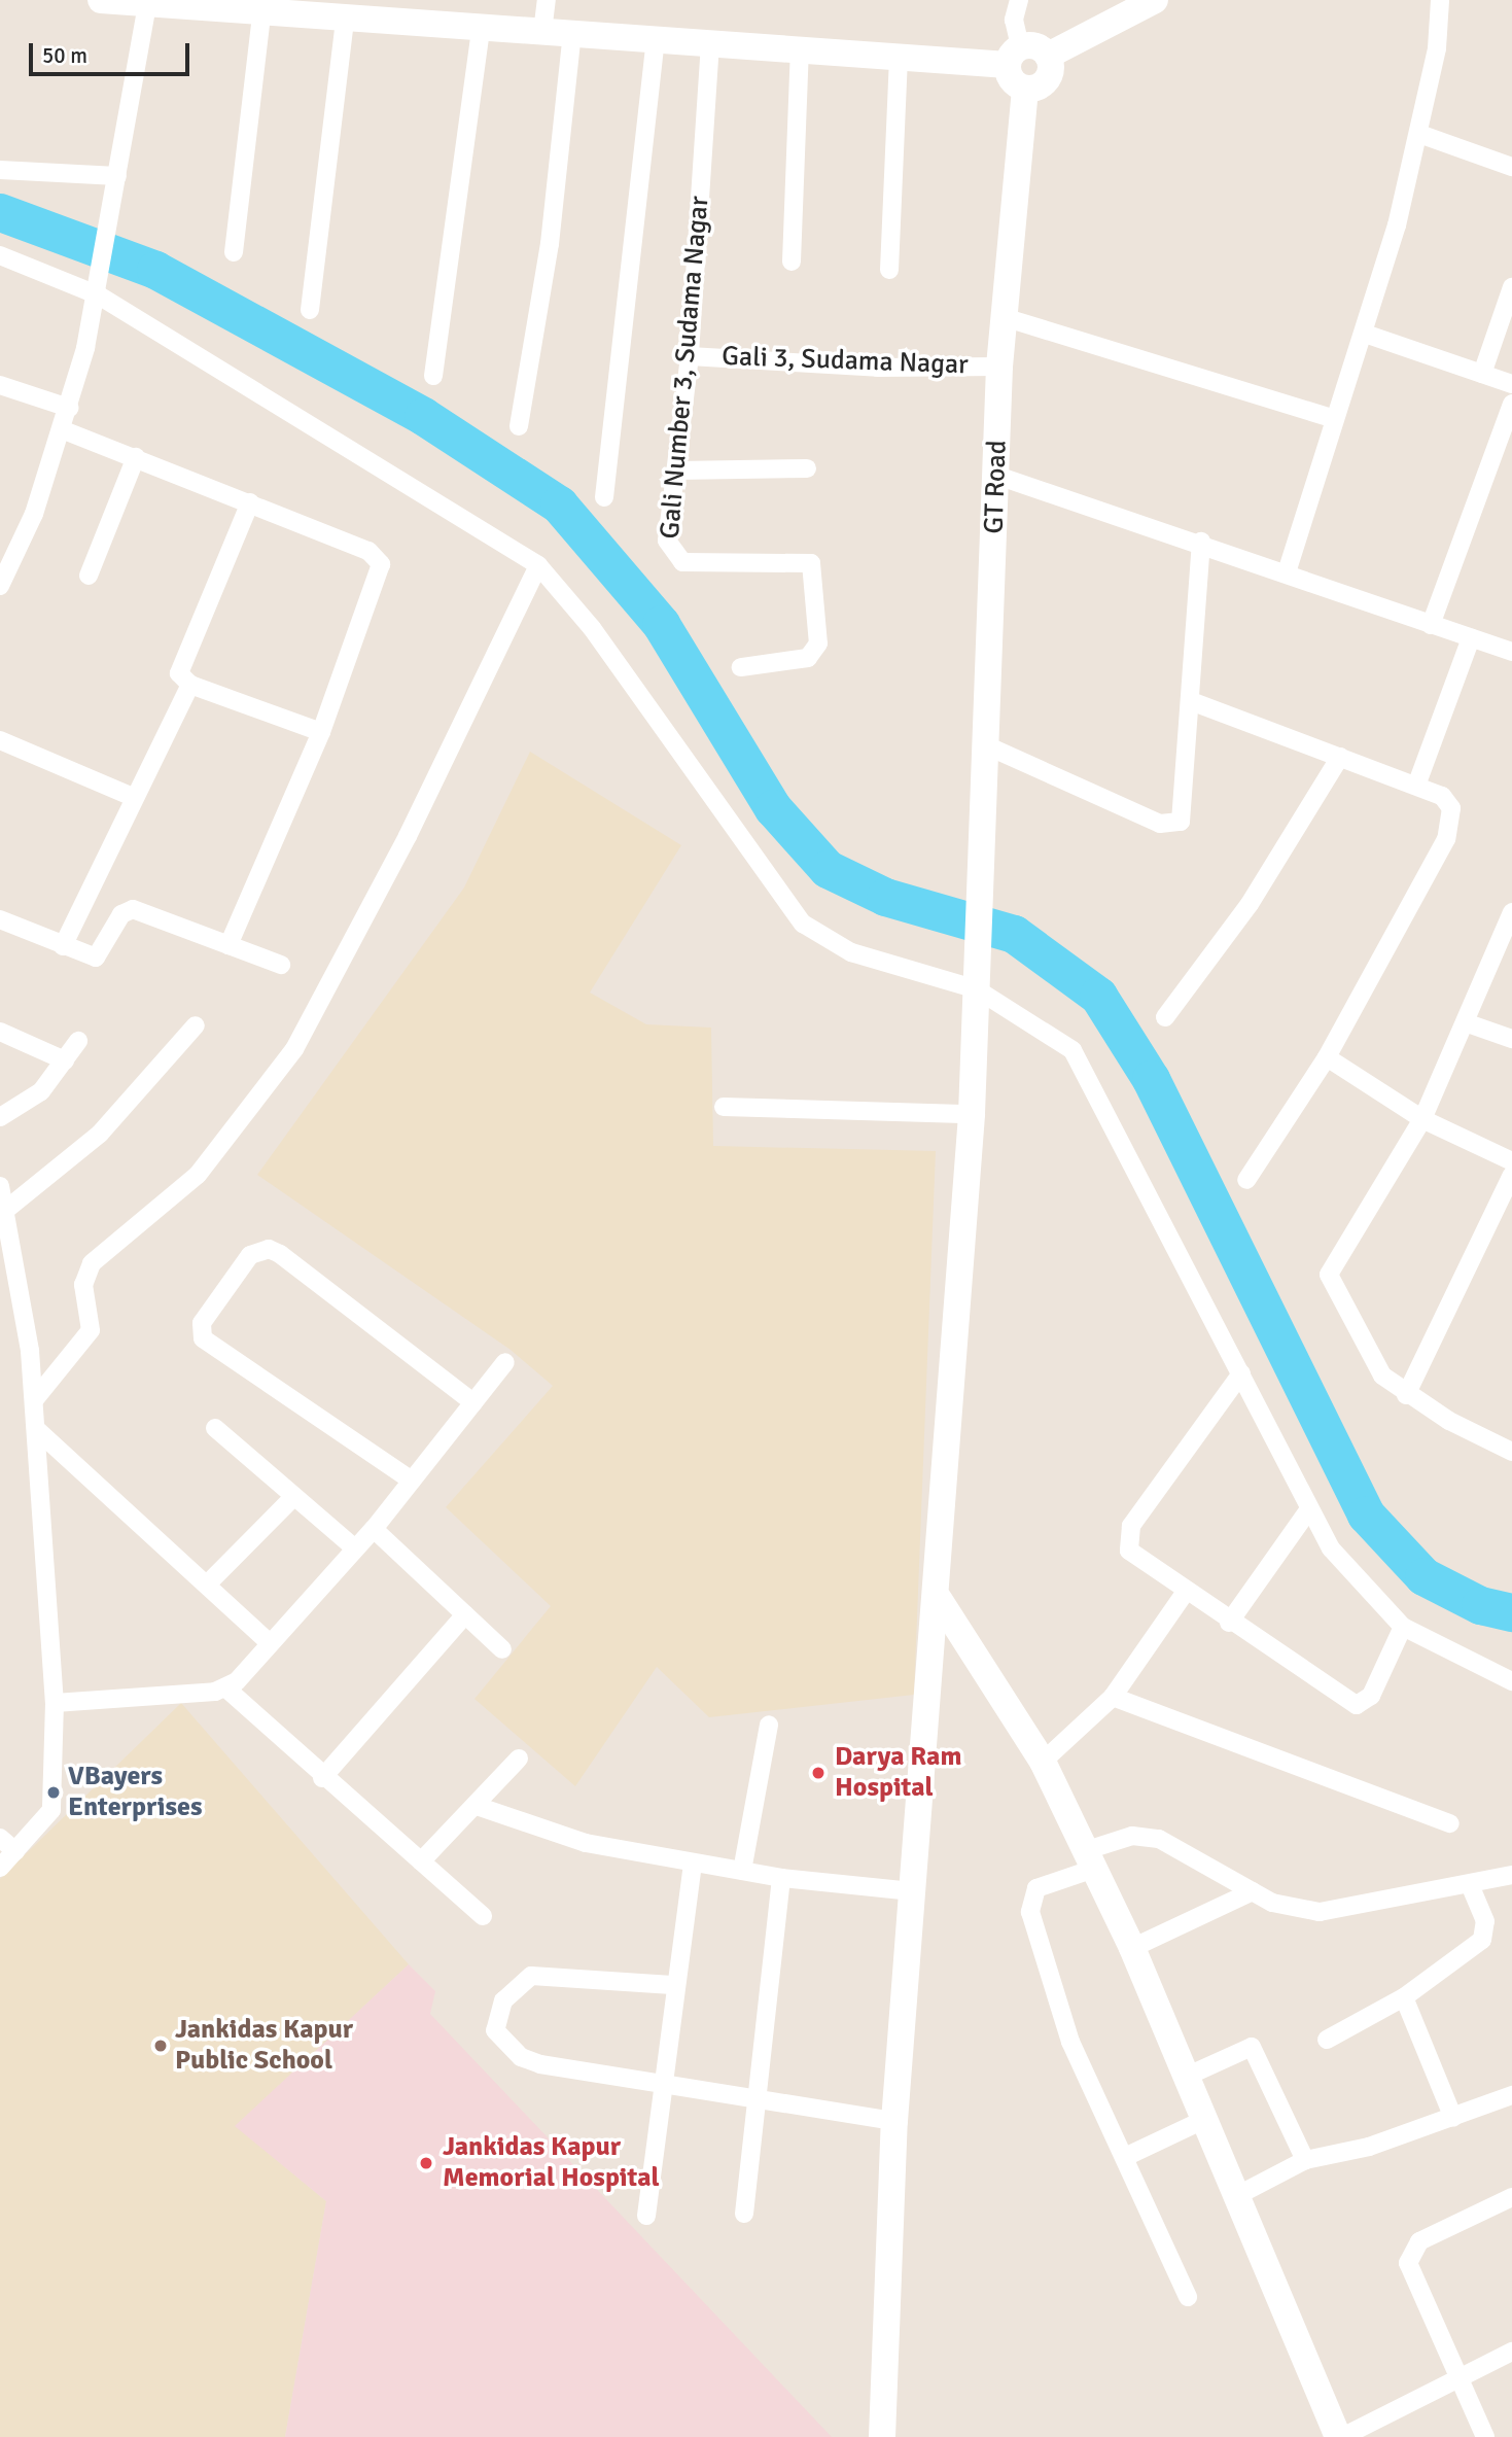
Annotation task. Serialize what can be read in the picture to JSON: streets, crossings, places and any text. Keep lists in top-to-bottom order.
{
  "streets": {
    "main road": ["GT Road"],
    "street": ["Gali 3, Sudama Nagar", "Gali Number 3, Sudama Nagar"]
  },
  "crossings": [
    ["Gali 3, Sudama Nagar", "Gali Number 3, Sudama Nagar"],
    ["Gali 3, Sudama Nagar", "GT Road"]
  ],
  "places": [
    "Darya Ram Hospital",
    "VBayers Enterprises",
    "Jankidas Kapur Public School",
    "Jankidas Kapur Memorial Hospital"
  ],
  "scale_bar": "50 m"
}
